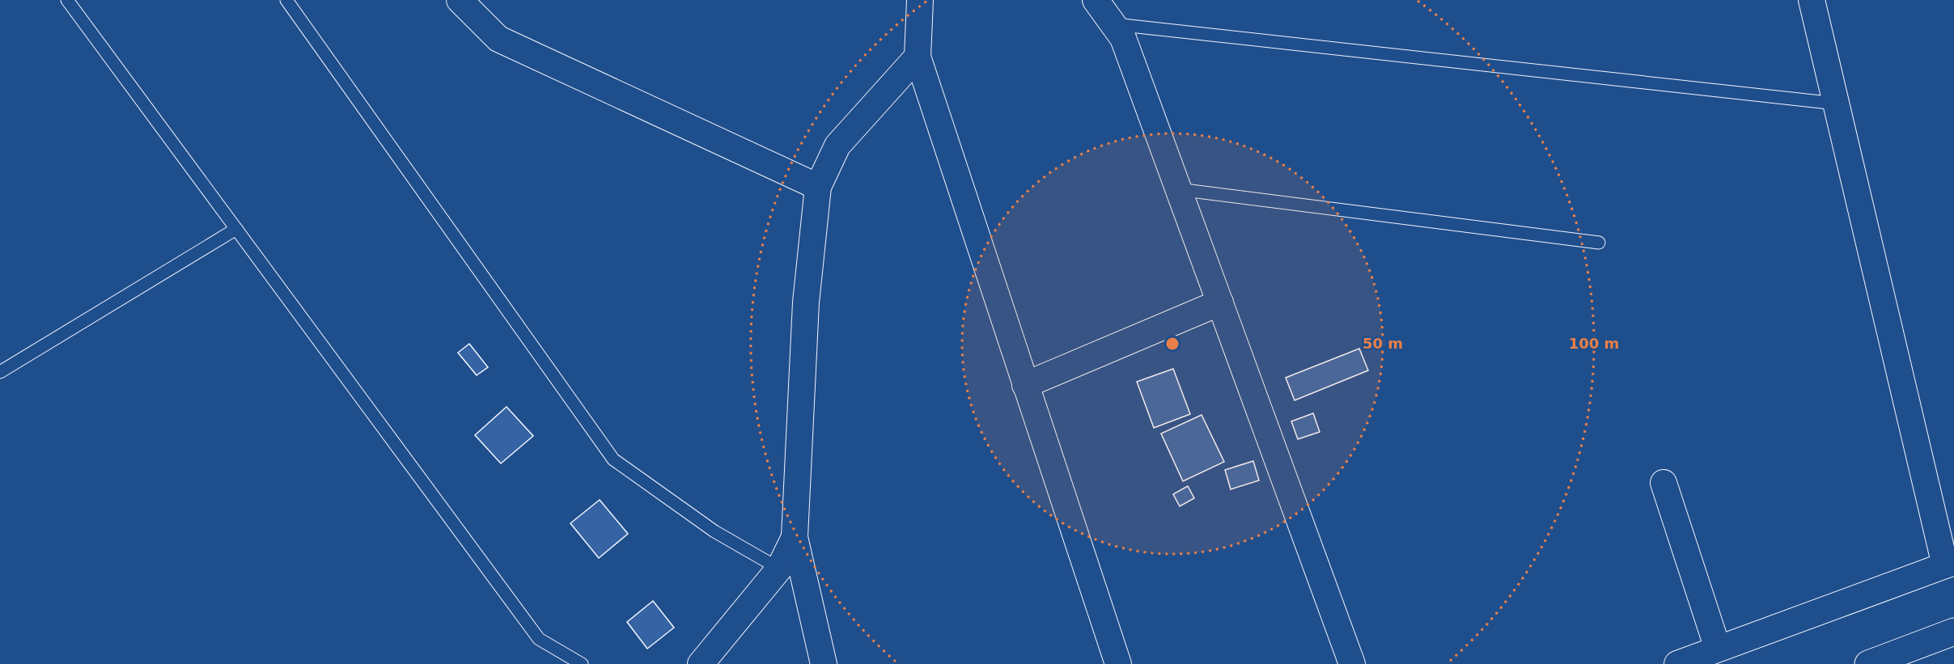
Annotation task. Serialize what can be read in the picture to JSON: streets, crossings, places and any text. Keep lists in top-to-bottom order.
{
  "rings": ["50 m", "100 m"]
}
